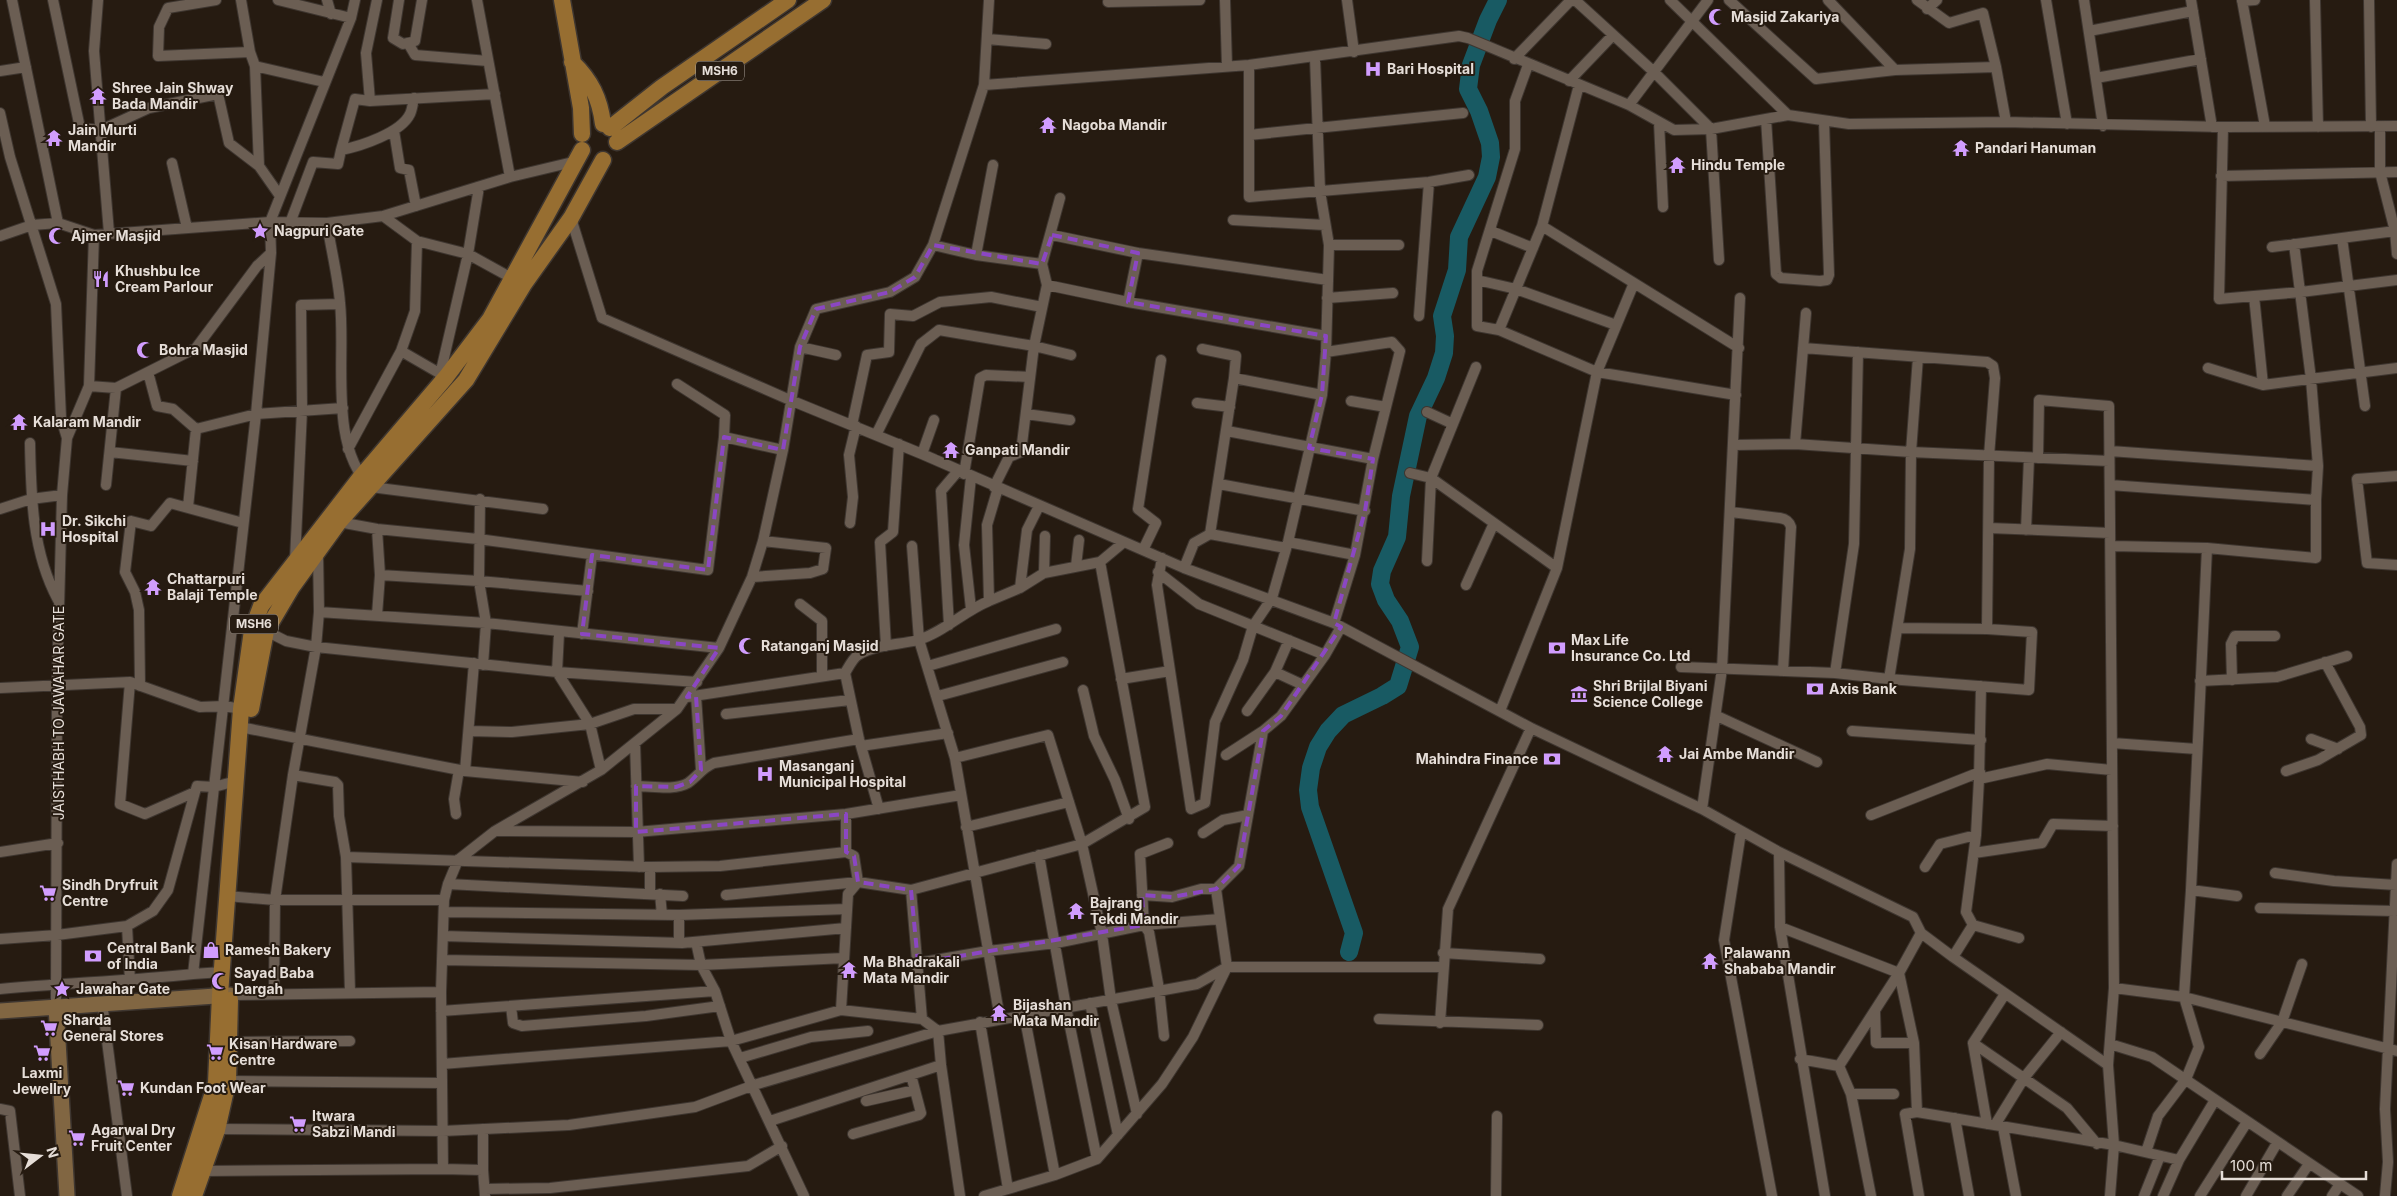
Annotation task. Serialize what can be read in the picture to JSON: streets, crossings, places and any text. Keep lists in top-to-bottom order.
{
  "streets": {
    "main road": ["MSH6", "JAISTHABH TO JAWAHAR GATE"]
  },
  "places": {
    "mosque": [
      "Masjid Zakariya",
      "Ajmer Masjid",
      "Bohra Masjid",
      "Ratanganj Masjid",
      "Sayad Baba Dargah"
    ],
    "hospital": ["Bari Hospital", "Dr. Sikchi Hospital", "Masanganj Municipal Hospital"],
    "temple": [
      "Shree Jain Shway Bada Mandir",
      "Nagoba Mandir",
      "Jain Murti Mandir",
      "Pandari Hanuman",
      "Hindu Temple",
      "Kalaram Mandir",
      "Ganpati Mandir",
      "Chattarpuri Balaji Temple",
      "Jai Ambe Mandir",
      "Bajrang Tekdi Mandir",
      "Palawann Shababa Mandir",
      "Ma Bhadrakali Mata Mandir",
      "Bijashan Mata Mandir"
    ],
    "place": ["Nagpuri Gate", "Jawahar Gate"],
    "restaurant": ["Khushbu Ice Cream Parlour"],
    "bank": [
      "Max Life Insurance Co. Ltd",
      "Axis Bank",
      "Mahindra Finance",
      "Central Bank of India"
    ],
    "museum": ["Shri Brijlal Biyani Science College"],
    "supermarket": [
      "Sindh Dryfruit Centre",
      "Sharda General Stores",
      "Kisan Hardware Centre",
      "Laxmi Jewellry",
      "Kundan Foot Wear",
      "Itwara Sabzi Mandi",
      "Agarwal Dry Fruit Center"
    ],
    "shop": ["Ramesh Bakery"]
  },
  "scale_bar": "100 m",
  "north": "right"
}
